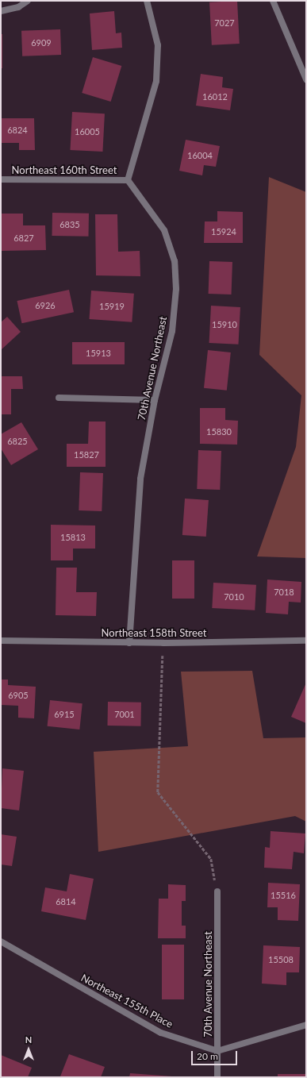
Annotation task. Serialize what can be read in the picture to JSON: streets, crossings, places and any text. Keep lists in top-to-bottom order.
{
  "streets": {
    "street": [
      "Northeast 160th Street",
      "70th Avenue Northeast",
      "Northeast 158th Street",
      "Northeast 155th Place"
    ]
  },
  "crossings": [
    ["Northeast 160th Street", "70th Avenue Northeast"],
    ["70th Avenue Northeast", "Northeast 158th Street"],
    ["70th Avenue Northeast", "Northeast 155th Place"]
  ],
  "house_numbers": [
    "7027",
    "6909",
    "16012",
    "6824",
    "16005",
    "16004",
    "6835",
    "15924",
    "6827",
    "6926",
    "15919",
    "15910",
    "15913",
    "15830",
    "6825",
    "15827",
    "15813",
    "7018",
    "7010",
    "6905",
    "6915",
    "7001",
    "15516",
    "6814",
    "15508"
  ],
  "scale_bar": "20 m",
  "north": "top"
}
